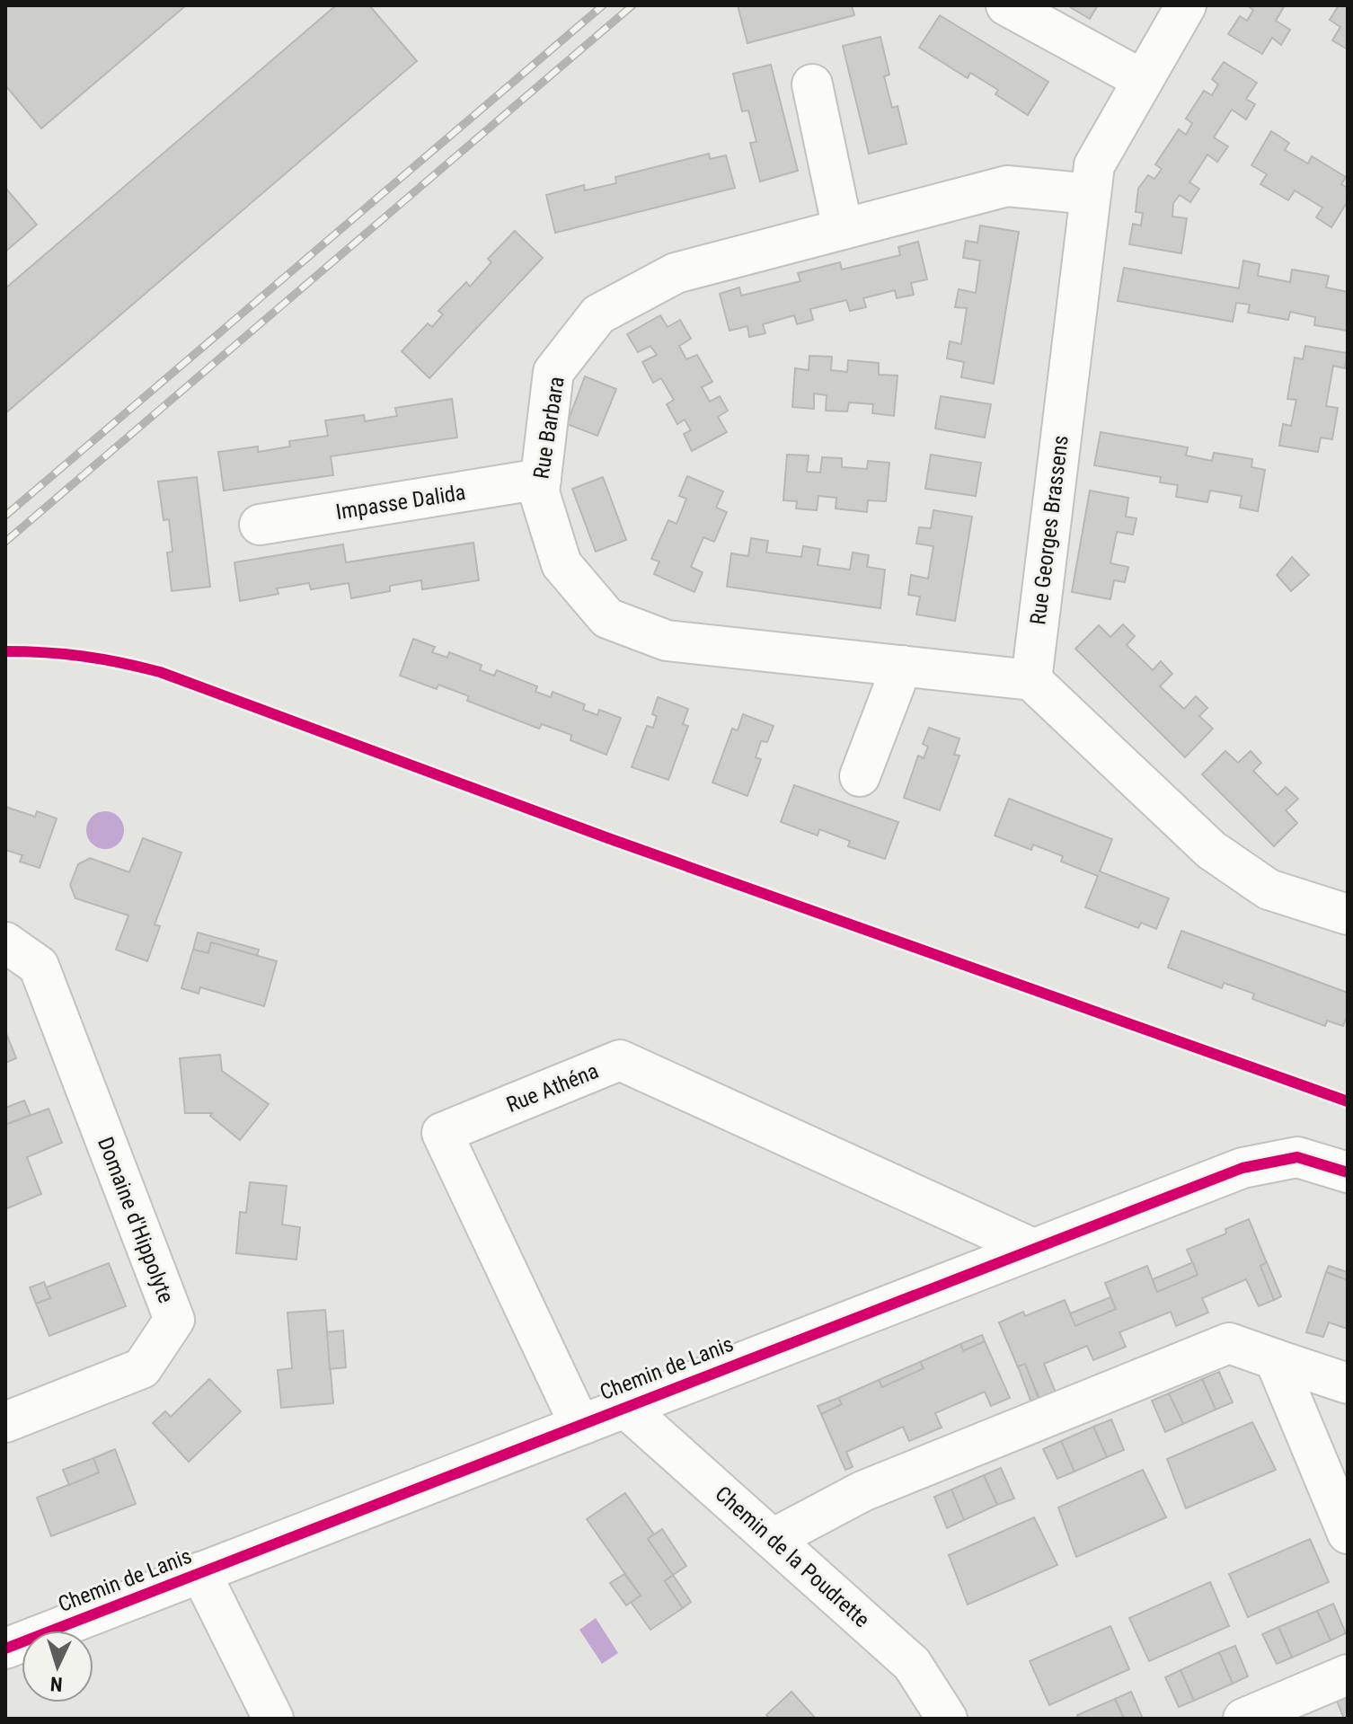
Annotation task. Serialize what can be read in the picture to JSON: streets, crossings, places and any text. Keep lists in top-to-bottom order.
{
  "streets": {
    "street": [
      "Rue Barbara",
      "Impasse Dalida",
      "Rue Georges Brassens",
      "Rue Athéna",
      "Domaine d'Hippolyte",
      "Chemin de Lanis",
      "Chemin de la Poudrette"
    ]
  },
  "crossings": [
    ["Rue Barbara", "Impasse Dalida"],
    ["Rue Barbara", "Rue Georges Brassens"],
    ["Rue Athéna", "Chemin de Lanis"],
    ["Chemin de Lanis", "Chemin de la Poudrette"]
  ],
  "north": "bottom"
}
